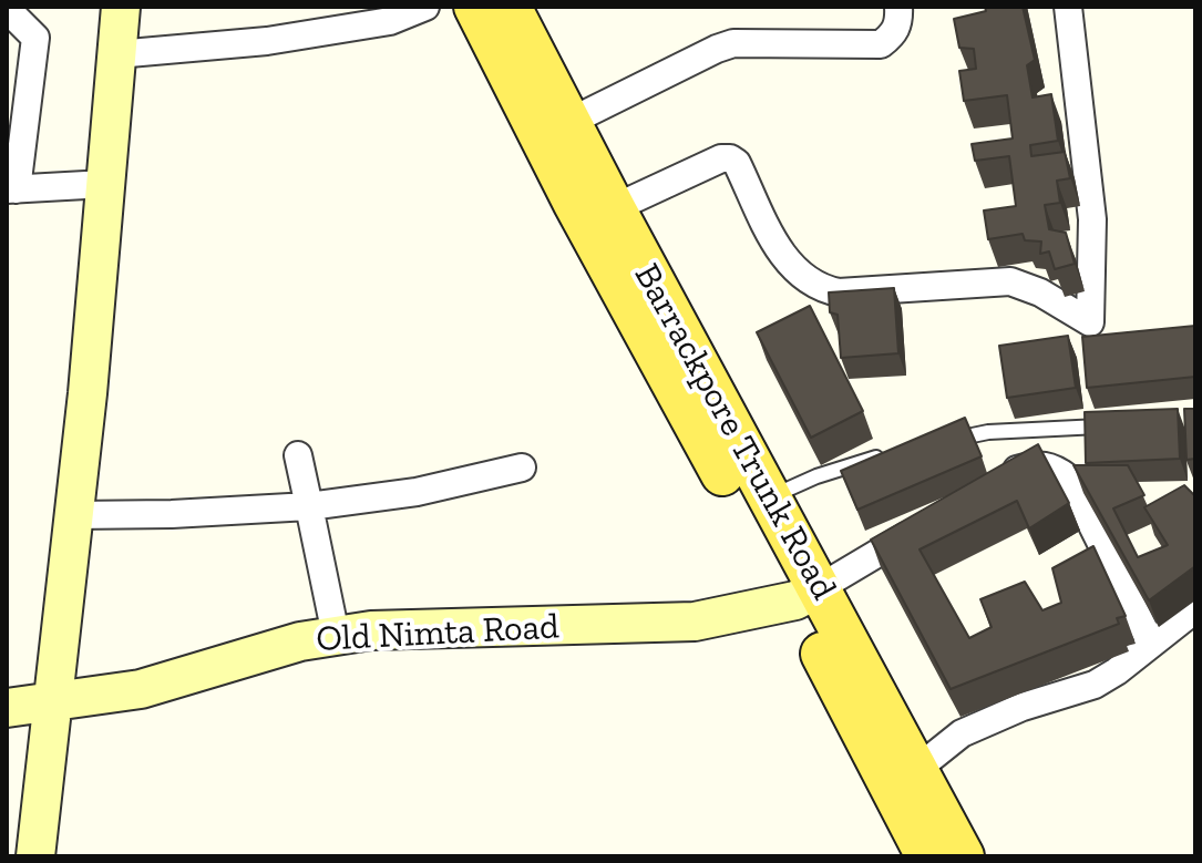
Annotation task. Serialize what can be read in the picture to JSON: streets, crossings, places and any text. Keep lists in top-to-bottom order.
{
  "streets": {
    "main road": ["Barrackpore Trunk Road"],
    "street": ["Old Nimta Road"]
  },
  "crossings": [
    ["Barrackpore Trunk Road", "Old Nimta Road"]
  ]
}
